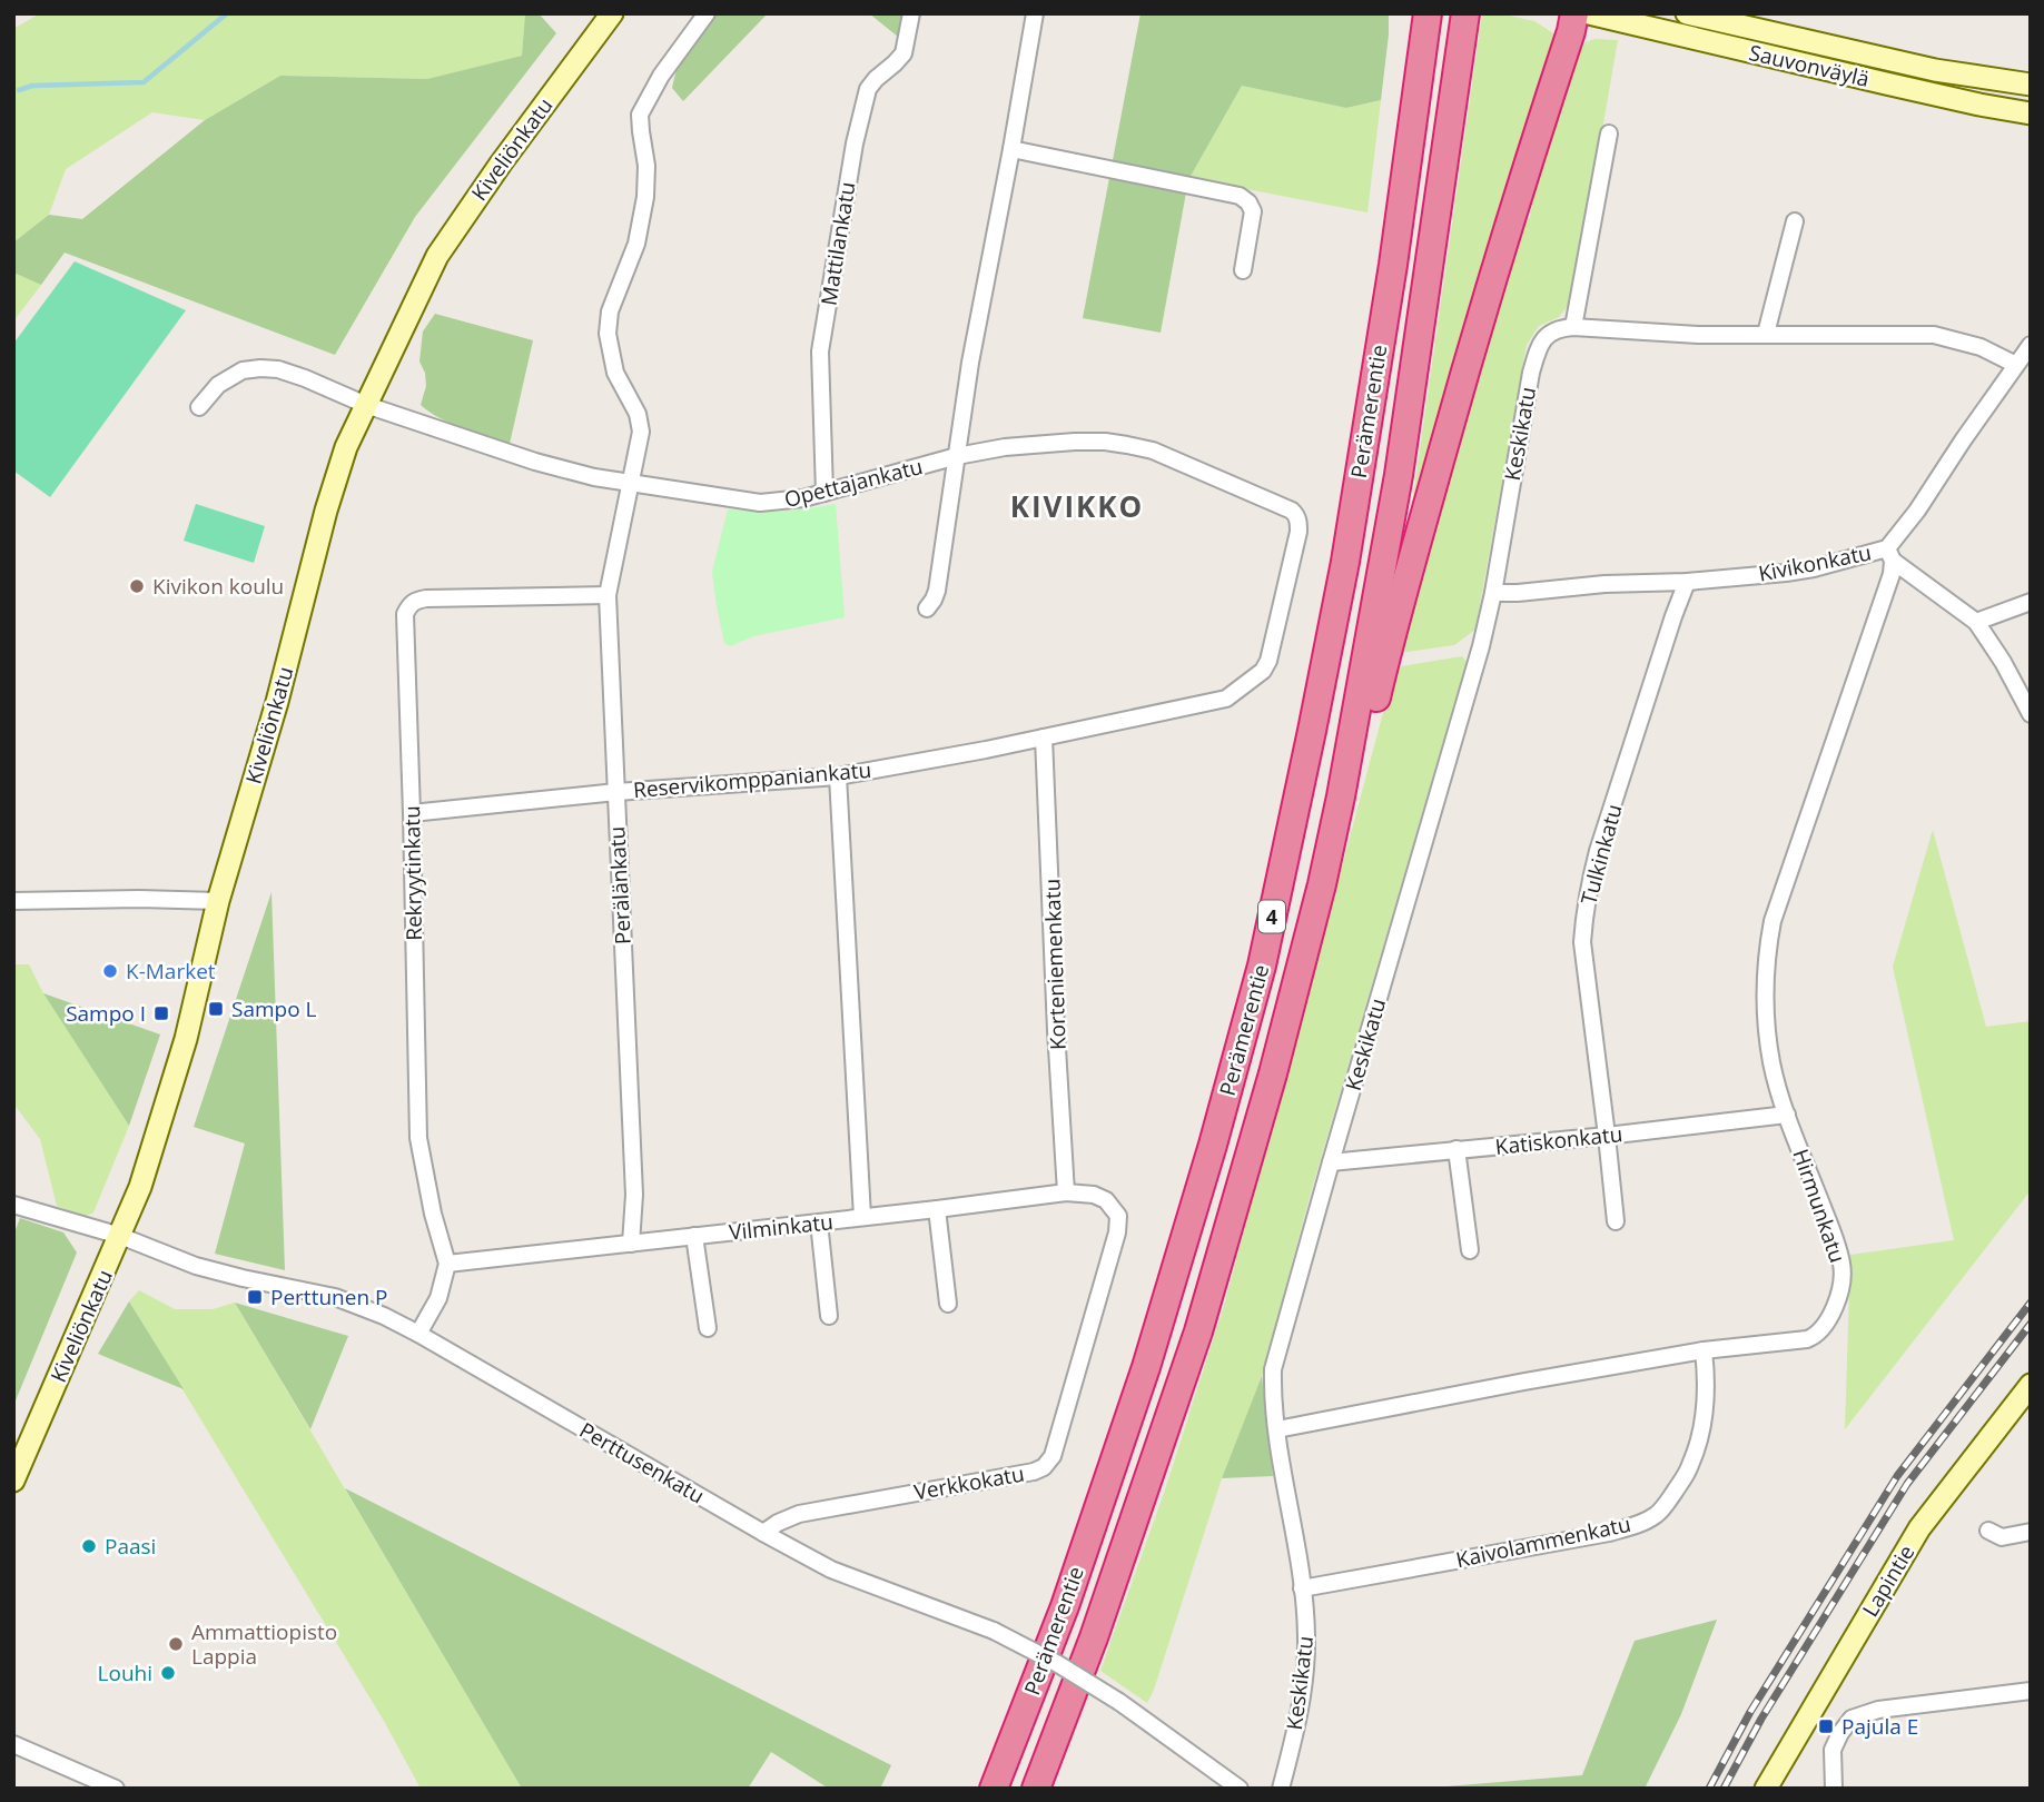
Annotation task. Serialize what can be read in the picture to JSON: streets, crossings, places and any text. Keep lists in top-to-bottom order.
{
  "streets": {
    "highway": ["Perämerentie", "4"],
    "main road": ["Sauvonväylä", "Kiveliönkatu", "Lapintie"],
    "street": [
      "Mattilankatu",
      "Keskikatu",
      "Opettajankatu",
      "Kivikonkatu",
      "Reservikomppaniankatu",
      "Tulkinkatu",
      "Rekryytinkatu",
      "Perälänkatu",
      "Korteniemenkatu",
      "Katiskonkatu",
      "Hirmunkatu",
      "Vilminkatu",
      "Perttusenkatu",
      "Verkkokatu",
      "Kaivolammenkatu"
    ]
  },
  "crossings": [
    ["Kiveliönkatu", "Opettajankatu"],
    ["Kiveliönkatu", "Perttusenkatu"],
    ["Mattilankatu", "Opettajankatu"],
    ["Keskikatu", "Kivikonkatu"],
    ["Keskikatu", "Katiskonkatu"],
    ["Keskikatu", "Hirmunkatu"],
    ["Keskikatu", "Kaivolammenkatu"],
    ["Opettajankatu", "Reservikomppaniankatu"],
    ["Opettajankatu", "Perälänkatu"],
    ["Kivikonkatu", "Tulkinkatu"],
    ["Kivikonkatu", "Hirmunkatu"],
    ["Reservikomppaniankatu", "Rekryytinkatu"],
    ["Reservikomppaniankatu", "Perälänkatu"],
    ["Reservikomppaniankatu", "Korteniemenkatu"],
    ["Tulkinkatu", "Katiskonkatu"],
    ["Rekryytinkatu", "Perälänkatu"],
    ["Rekryytinkatu", "Vilminkatu"],
    ["Perälänkatu", "Vilminkatu"],
    ["Korteniemenkatu", "Vilminkatu"],
    ["Katiskonkatu", "Hirmunkatu"],
    ["Hirmunkatu", "Kaivolammenkatu"],
    ["Vilminkatu", "Verkkokatu"],
    ["Perttusenkatu", "Verkkokatu"]
  ],
  "districts": ["KIVIKKO"],
  "places": {
    "other": [
      "Kivikon koulu",
      "K-Market",
      "Paasi",
      "Ammattiopisto Lappia",
      "Louhi"
    ],
    "transit": [
      "Sampo L",
      "Sampo I",
      "Perttunen P",
      "Pajula E"
    ]
  }
}
